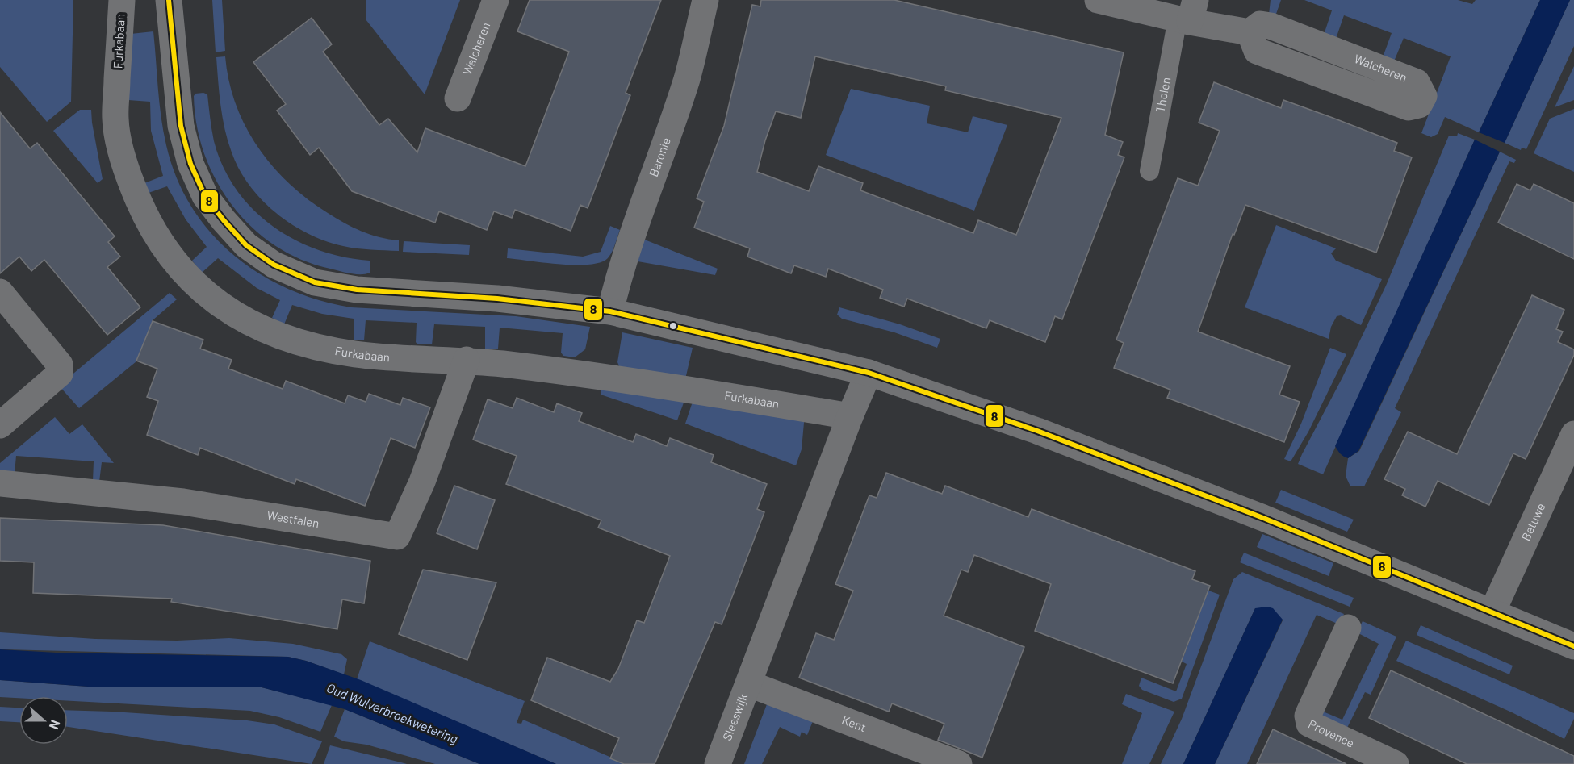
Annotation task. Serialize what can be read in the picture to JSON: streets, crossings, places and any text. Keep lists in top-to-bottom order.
{
  "streets": {
    "street": [
      "Furkabaan",
      "Walcheren",
      "Baronie",
      "Westfalen",
      "Betuwe",
      "Sleeswijk",
      "Kent",
      "Provence"
    ],
    "lane": ["Tholen"]
  },
  "crossings": [
    ["Furkabaan", "Westfalen"],
    ["Furkabaan", "Sleeswijk"],
    ["Walcheren", "Tholen"],
    ["Sleeswijk", "Kent"]
  ],
  "water": ["Oud Wulverbroekwetering"],
  "lines": ["transit line 8"],
  "north": "right"
}
